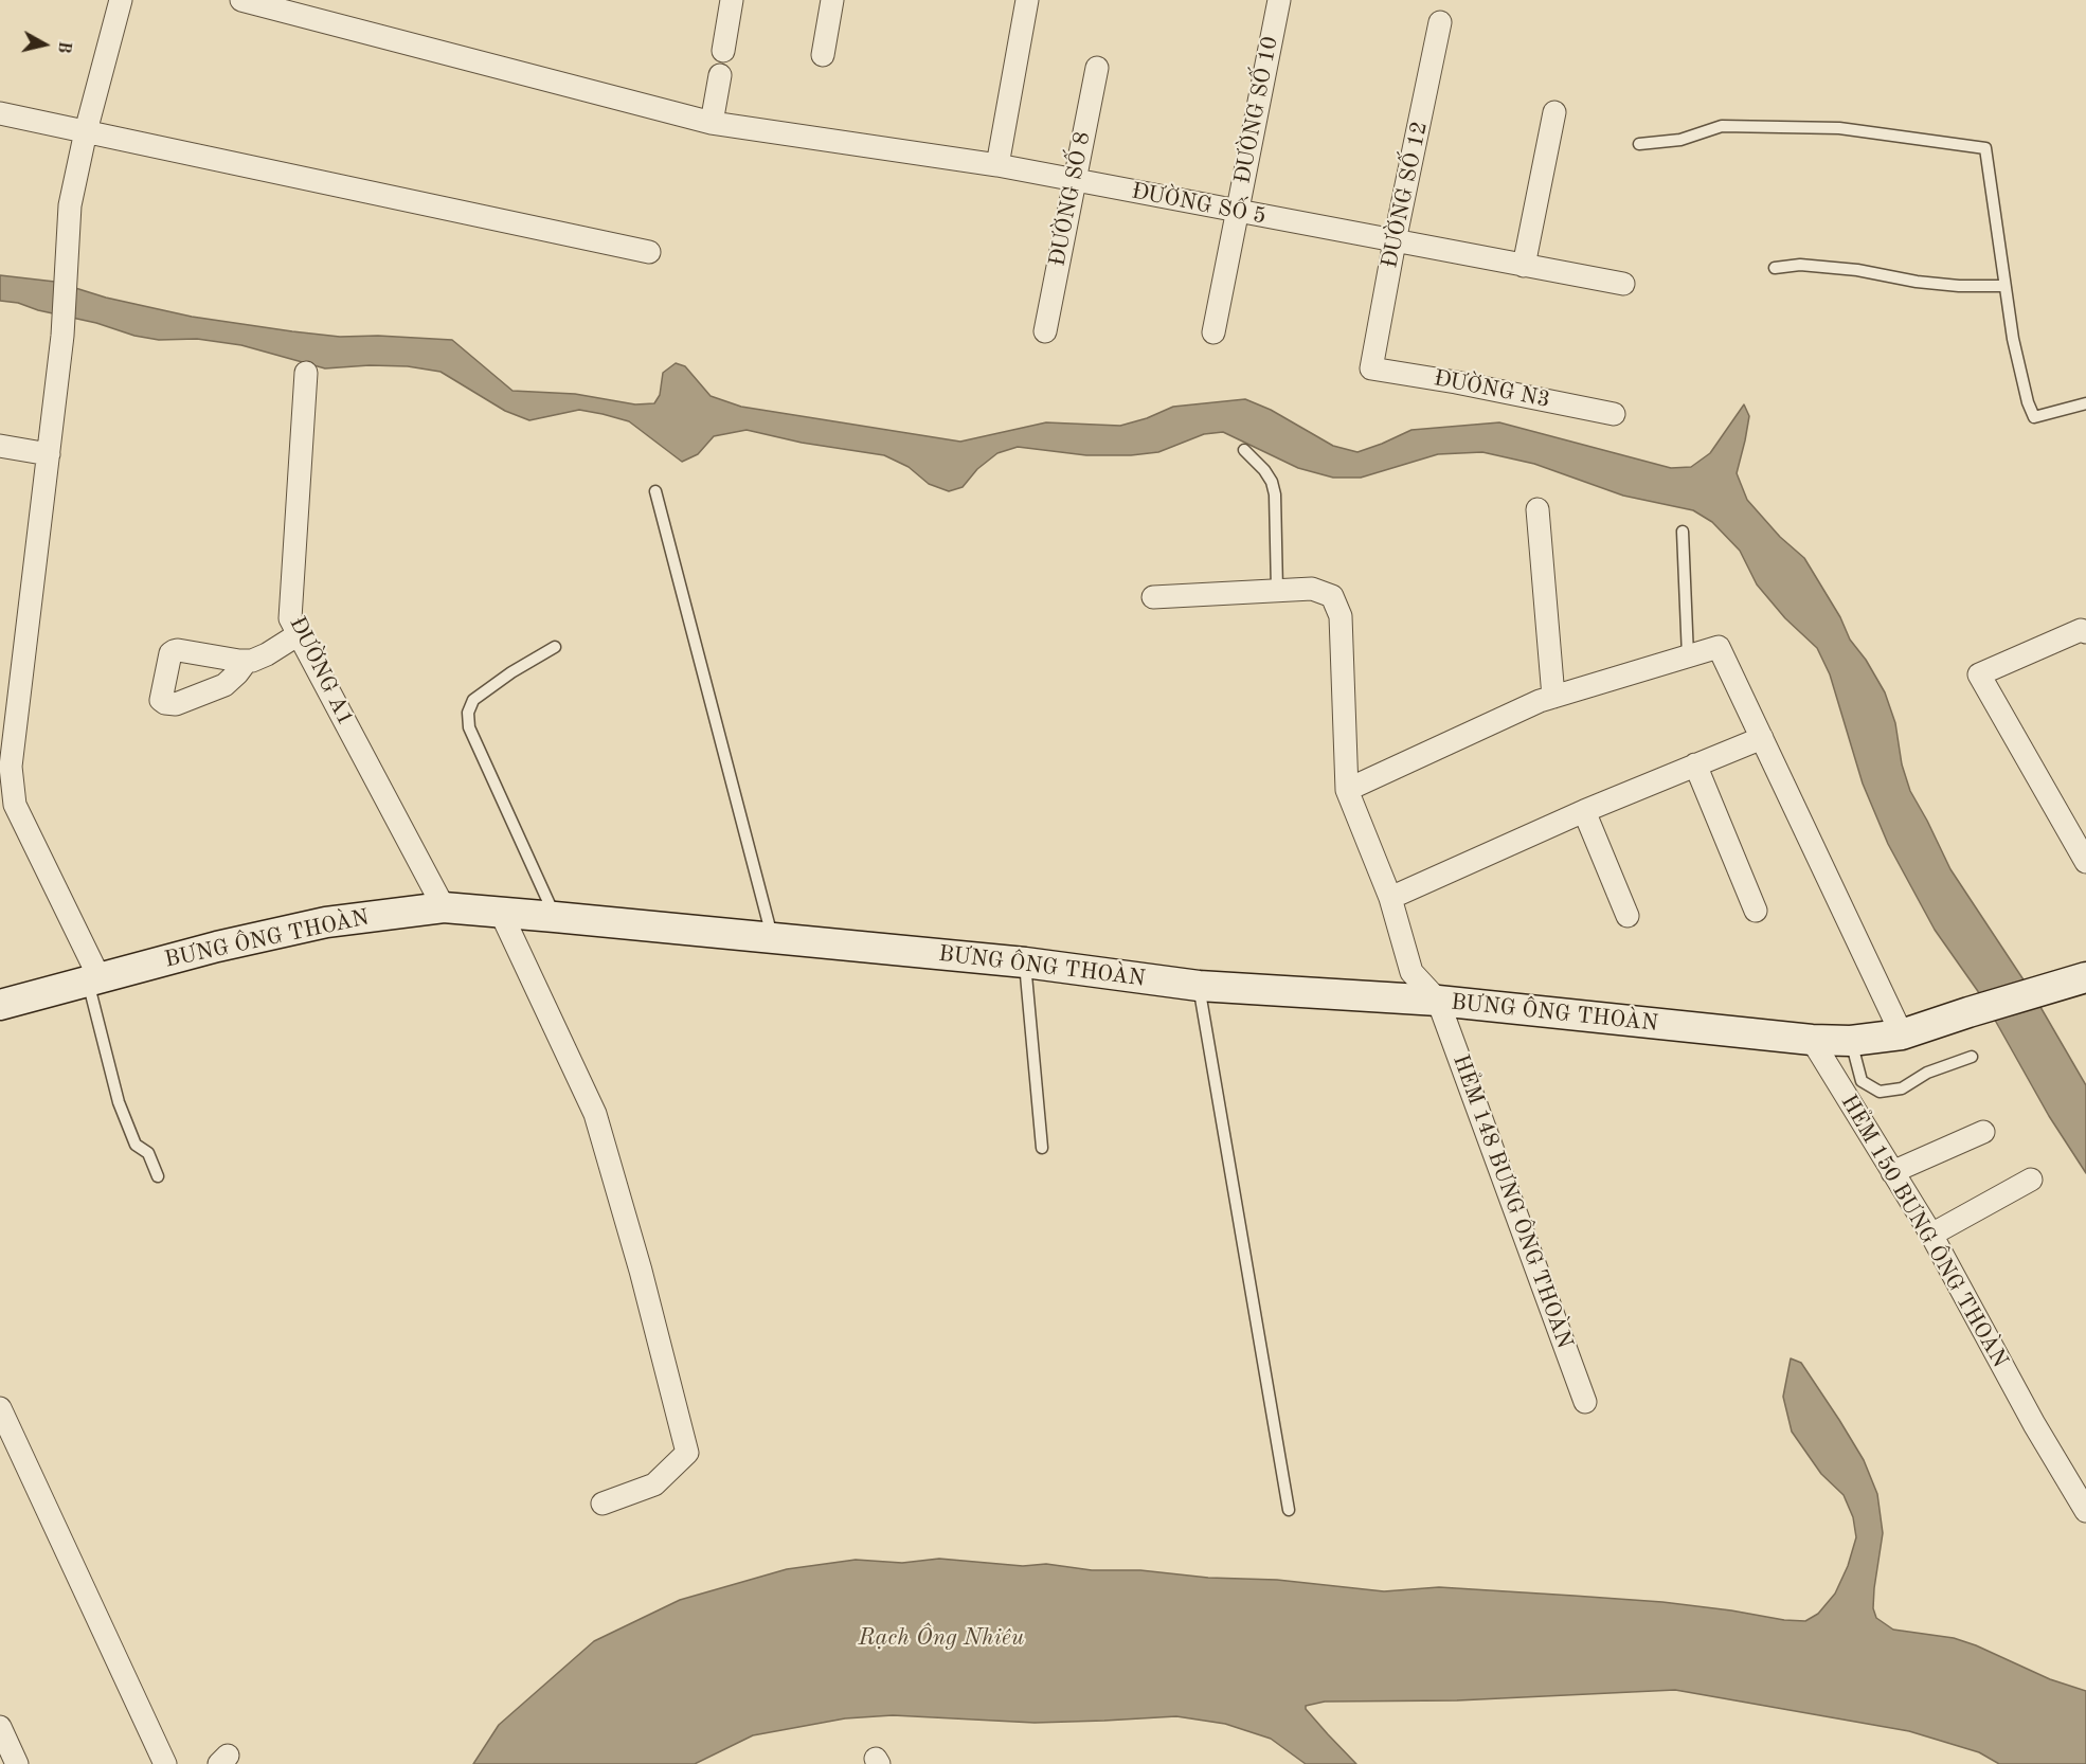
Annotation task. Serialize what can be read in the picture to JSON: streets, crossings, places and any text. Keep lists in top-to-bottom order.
{
  "streets": {
    "street": [
      "ĐƯỜNG SỐ 10",
      "ĐƯỜNG SỐ 12",
      "ĐƯỜNG SỐ 8",
      "ĐƯỜNG SỐ 5",
      "ĐƯỜNG N3",
      "ĐƯỜNG A1",
      "BƯNG ÔNG THOÀN",
      "HẺM 148 BƯNG ÔNG THOÀN",
      "HẺM 150 BƯNG ÔNG THOÀN"
    ]
  },
  "crossings": [
    ["ĐƯỜNG SỐ 10", "ĐƯỜNG SỐ 5"],
    ["ĐƯỜNG SỐ 12", "ĐƯỜNG SỐ 5"],
    ["ĐƯỜNG SỐ 12", "ĐƯỜNG N3"],
    ["ĐƯỜNG SỐ 8", "ĐƯỜNG SỐ 5"],
    ["ĐƯỜNG A1", "BƯNG ÔNG THOÀN"],
    ["BƯNG ÔNG THOÀN", "HẺM 148 BƯNG ÔNG THOÀN"],
    ["BƯNG ÔNG THOÀN", "HẺM 150 BƯNG ÔNG THOÀN"]
  ],
  "water": ["Rạch Ông Nhiêu"],
  "north": "right"
}
